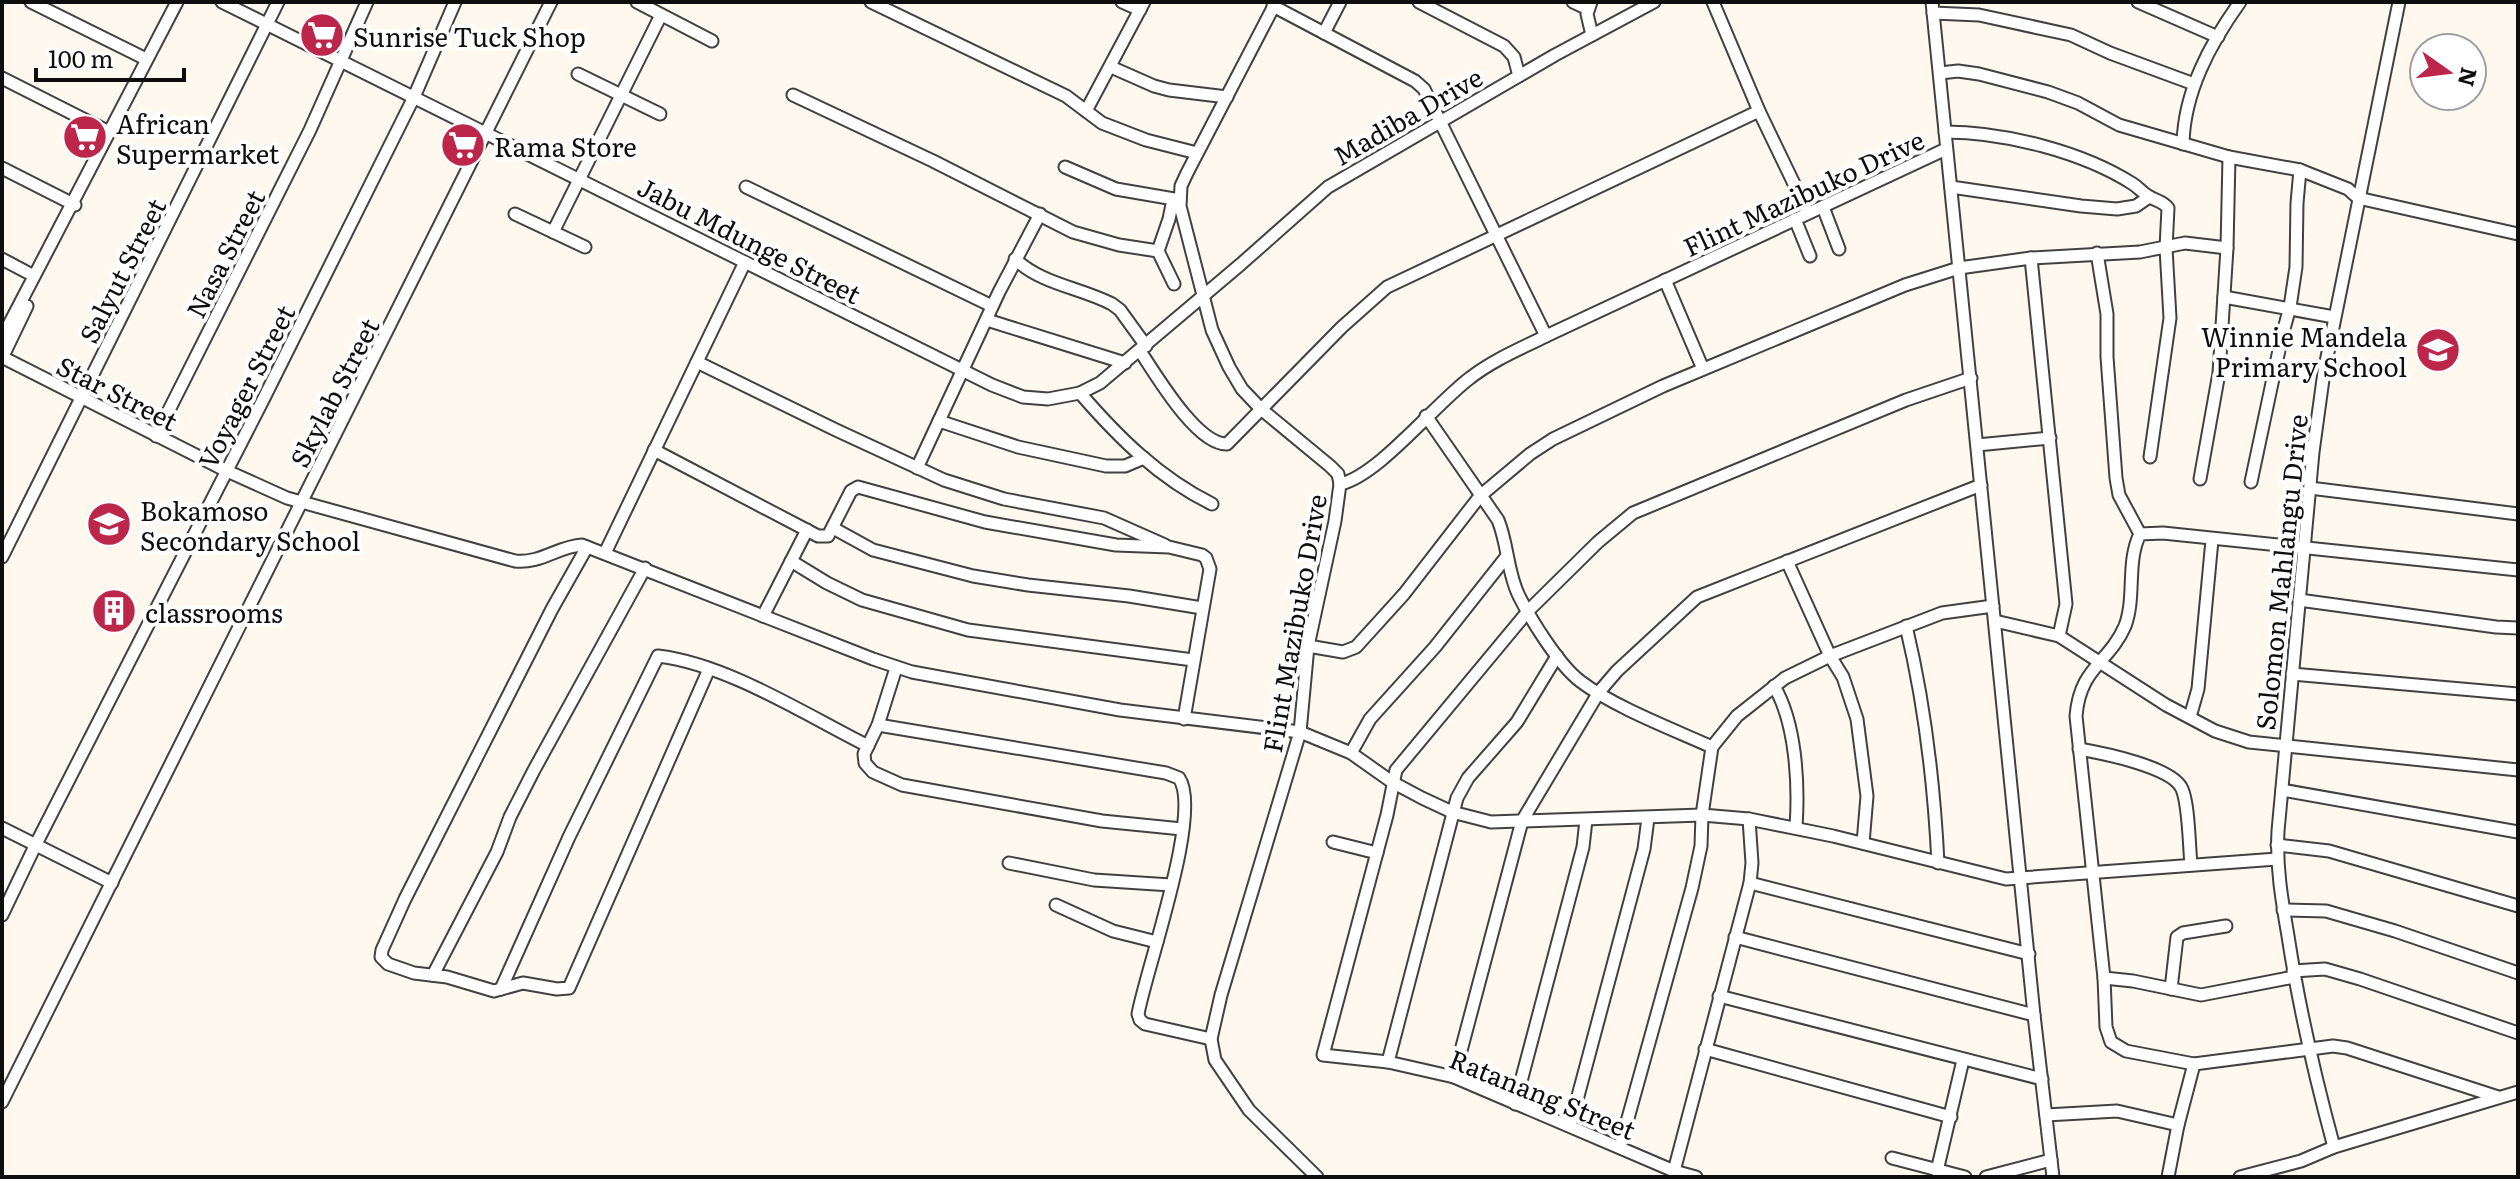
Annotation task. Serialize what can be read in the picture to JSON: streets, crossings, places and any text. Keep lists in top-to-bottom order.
{
  "streets": {
    "street": [
      "Madiba Drive",
      "Flint Mazibuko Drive",
      "Jabu Mdunge Street",
      "Nasa Street",
      "Salyut Street",
      "Voyager Street",
      "Star Street",
      "Skylab Street",
      "Solomon Mahlangu Drive",
      "Ratanang Street"
    ]
  },
  "crossings": [
    ["Madiba Drive", "Jabu Mdunge Street"],
    ["Jabu Mdunge Street", "Nasa Street"],
    ["Jabu Mdunge Street", "Salyut Street"],
    ["Jabu Mdunge Street", "Voyager Street"],
    ["Jabu Mdunge Street", "Skylab Street"],
    ["Nasa Street", "Star Street"],
    ["Salyut Street", "Star Street"],
    ["Voyager Street", "Star Street"],
    ["Star Street", "Skylab Street"]
  ],
  "places": {
    "supermarket": ["Sunrise Tuck Shop", "African Supermarket", "Rama Store"],
    "school or university": ["Winnie Mandela Primary School", "Bokamoso Secondary School"],
    "building": ["classrooms"]
  },
  "scale_bar": "100 m",
  "north": "right"
}
